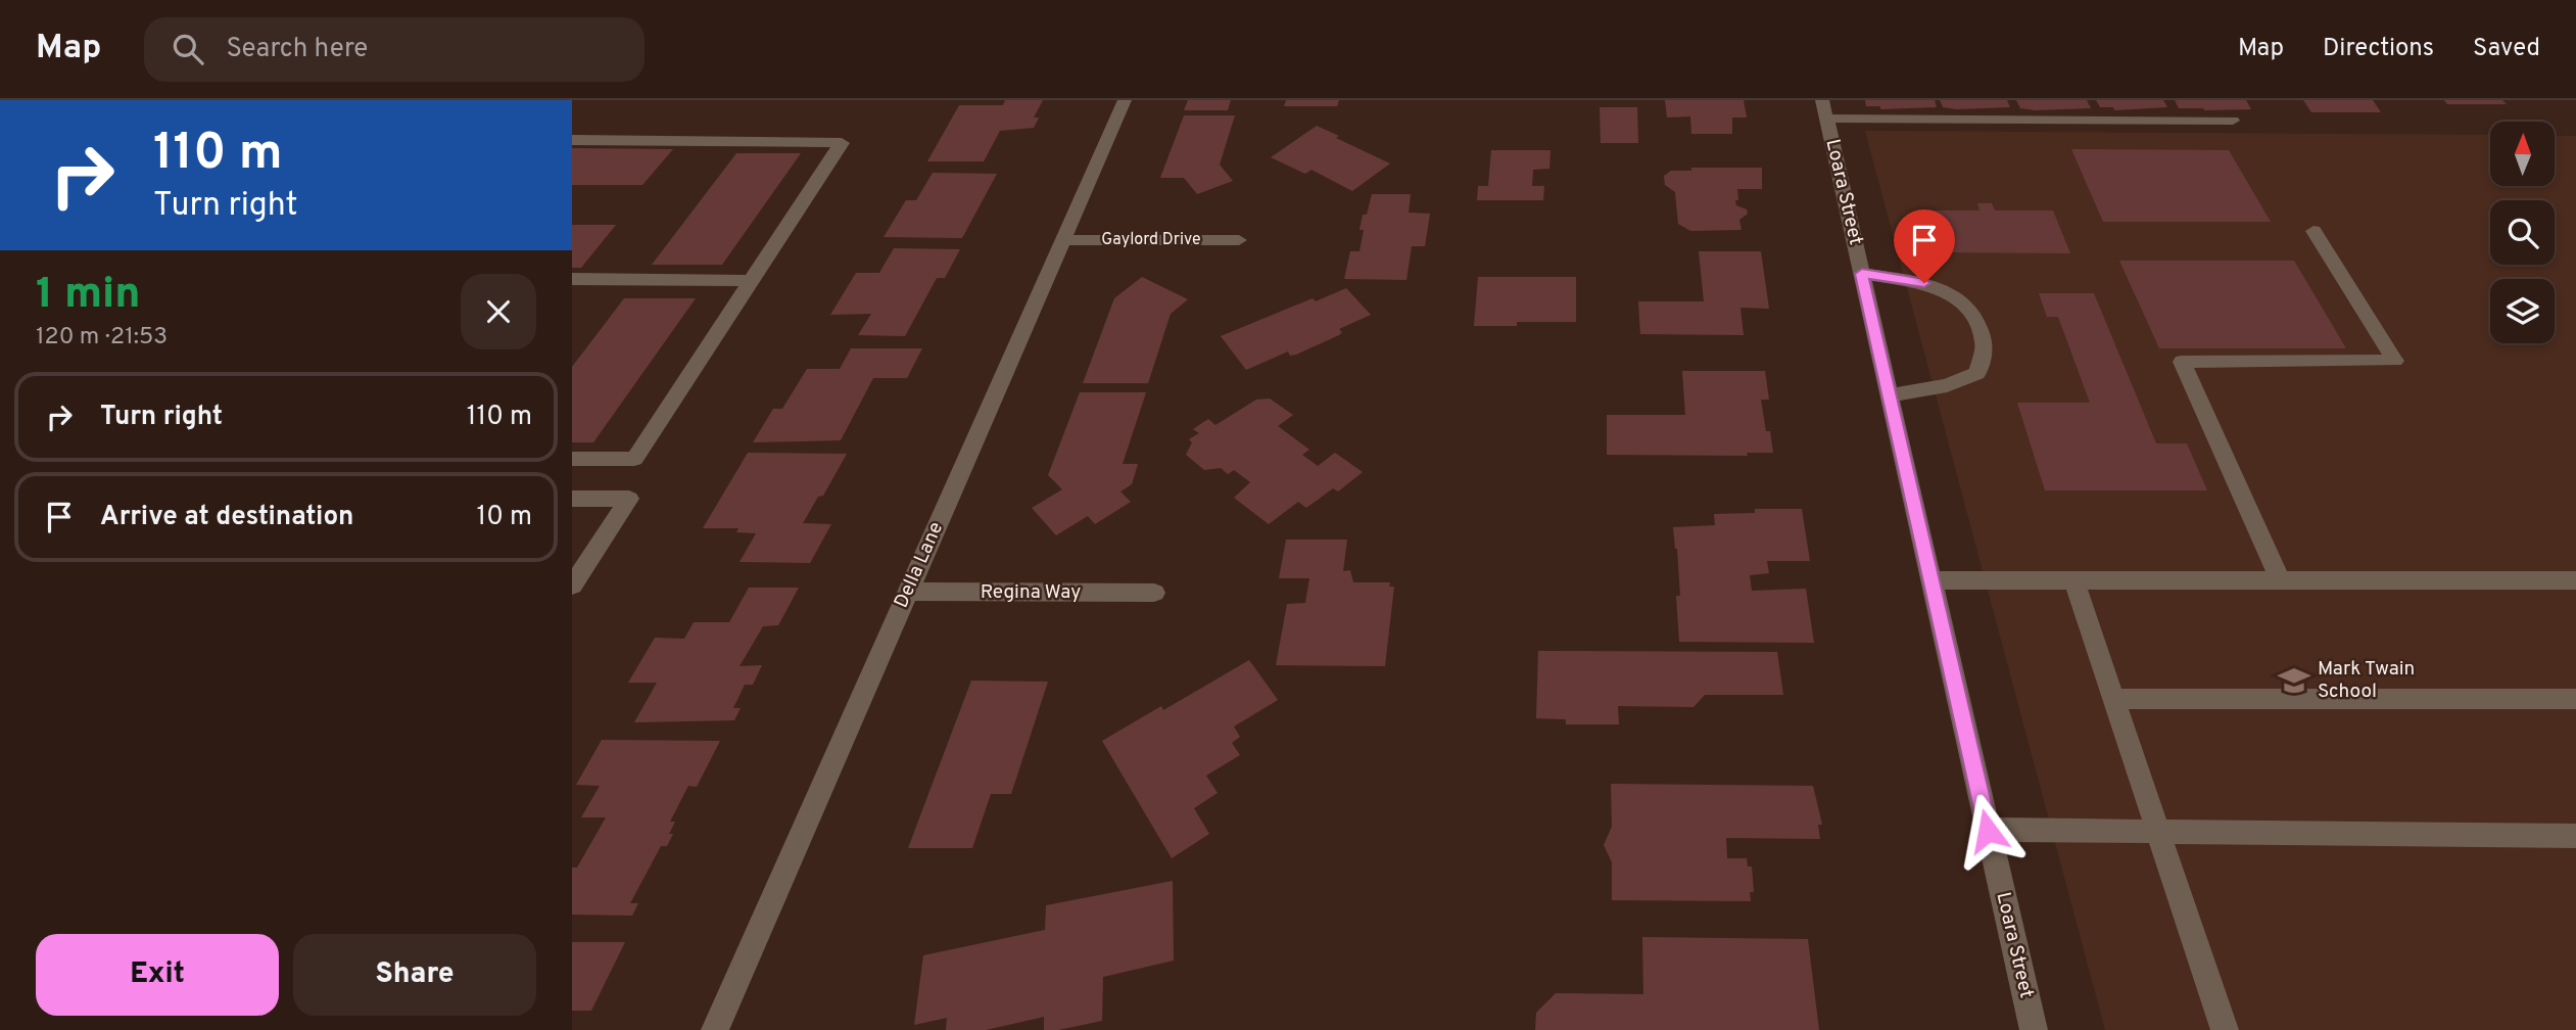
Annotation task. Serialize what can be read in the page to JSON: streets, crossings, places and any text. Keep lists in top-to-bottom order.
{
  "streets": {
    "street": [
      "Loara Street",
      "Gaylord Drive",
      "Della Lane",
      "Regina Way"
    ]
  },
  "crossings": [
    ["Gaylord Drive", "Della Lane"],
    ["Della Lane", "Regina Way"]
  ],
  "places": {
    "school or university": ["Mark Twain School"]
  },
  "north": "top",
  "page": {
    "header": "Map",
    "search": "Search here",
    "nav": ["Map", "Directions", "Saved"],
    "turn": ["110 m", "Turn right"],
    "heading": ["1 min", "120 m · 21:53"],
    "list": [
      {
        "name": "Turn right",
        "value": "110 m"
      },
      {
        "name": "Arrive at destination",
        "value": "10 m"
      }
    ],
    "buttons": ["Exit", "Share"]
  }
}
